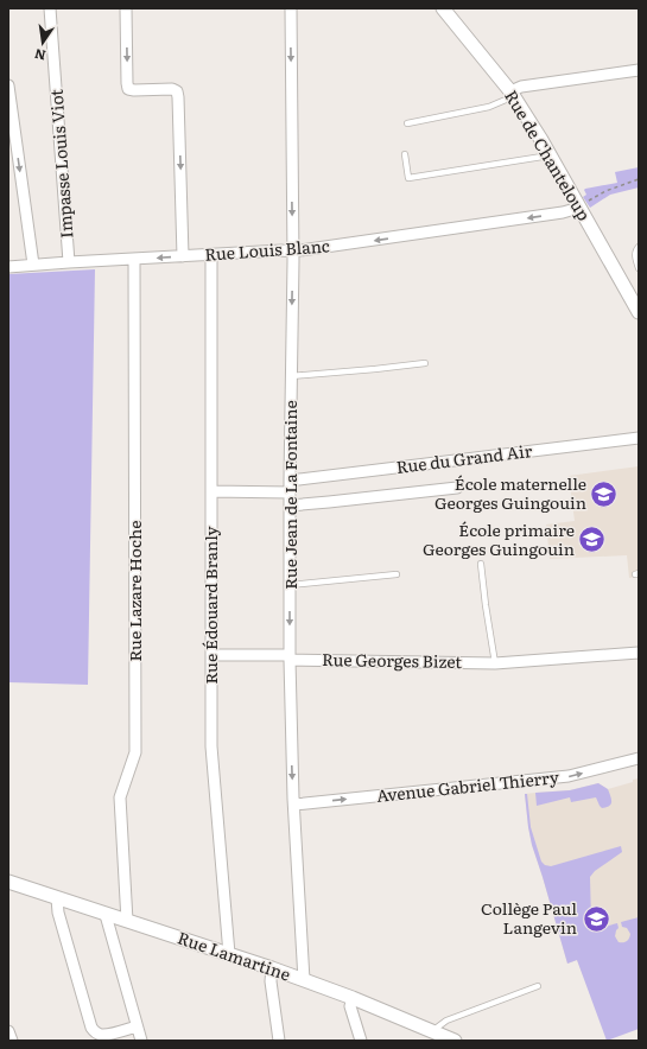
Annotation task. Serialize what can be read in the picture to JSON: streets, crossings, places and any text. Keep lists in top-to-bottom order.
{
  "streets": {
    "street": [
      "Rue de Chanteloup",
      "Impasse Louis Viot",
      "Rue Louis Blanc",
      "Rue du Grand Air",
      "Rue Jean de La Fontaine",
      "Rue Lazare Hoche",
      "Rue Édouard Branly",
      "Rue Georges Bizet",
      "Avenue Gabriel Thierry",
      "Rue Lamartine"
    ]
  },
  "crossings": [
    ["Rue de Chanteloup", "Rue Louis Blanc"],
    ["Impasse Louis Viot", "Rue Louis Blanc"],
    ["Rue Louis Blanc", "Rue Jean de La Fontaine"],
    ["Rue Louis Blanc", "Rue Lazare Hoche"],
    ["Rue Louis Blanc", "Rue Édouard Branly"],
    ["Rue du Grand Air", "Rue Jean de La Fontaine"],
    ["Rue Jean de La Fontaine", "Rue Georges Bizet"],
    ["Rue Jean de La Fontaine", "Avenue Gabriel Thierry"],
    ["Rue Jean de La Fontaine", "Rue Lamartine"],
    ["Rue Lazare Hoche", "Rue Lamartine"],
    ["Rue Édouard Branly", "Rue Georges Bizet"],
    ["Rue Édouard Branly", "Rue Lamartine"]
  ],
  "one_way": ["Rue Louis Blanc", "Rue Jean de La Fontaine", "Avenue Gabriel Thierry"],
  "places": {
    "school or university": ["École maternelle Georges Guingouin", "École primaire Georges Guingouin", "Collège Paul Langevin"]
  },
  "north": "bottom"
}
